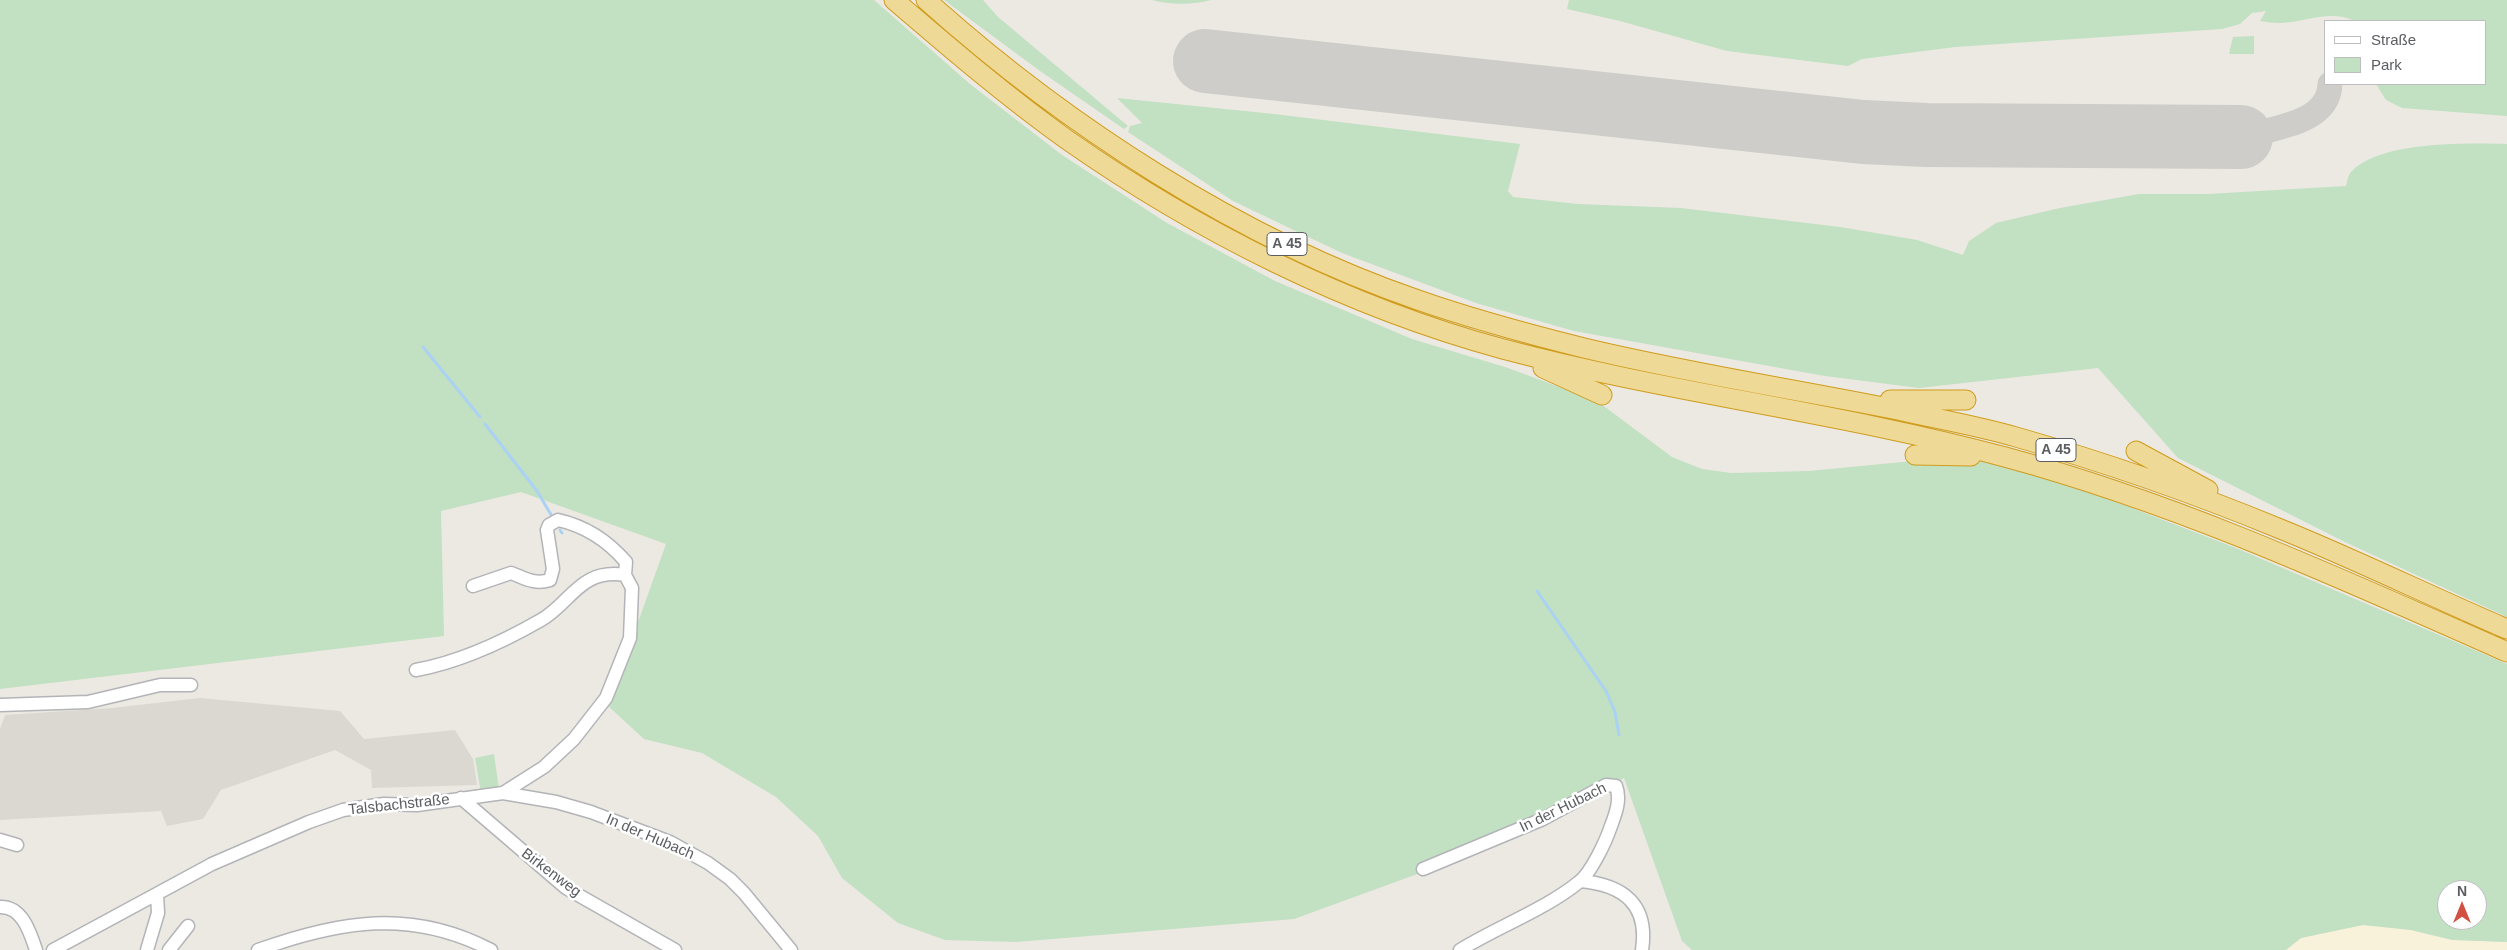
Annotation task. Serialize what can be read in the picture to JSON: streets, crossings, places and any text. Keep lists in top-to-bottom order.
{
  "streets": {
    "highway": ["A 45"],
    "street": ["Talsbachstraße", "In der Hubach", "Birkenweg"]
  },
  "crossings": [
    ["Talsbachstraße", "In der Hubach"],
    ["Talsbachstraße", "Birkenweg"]
  ],
  "legend": ["Straße", "Park"],
  "north": "top"
}
